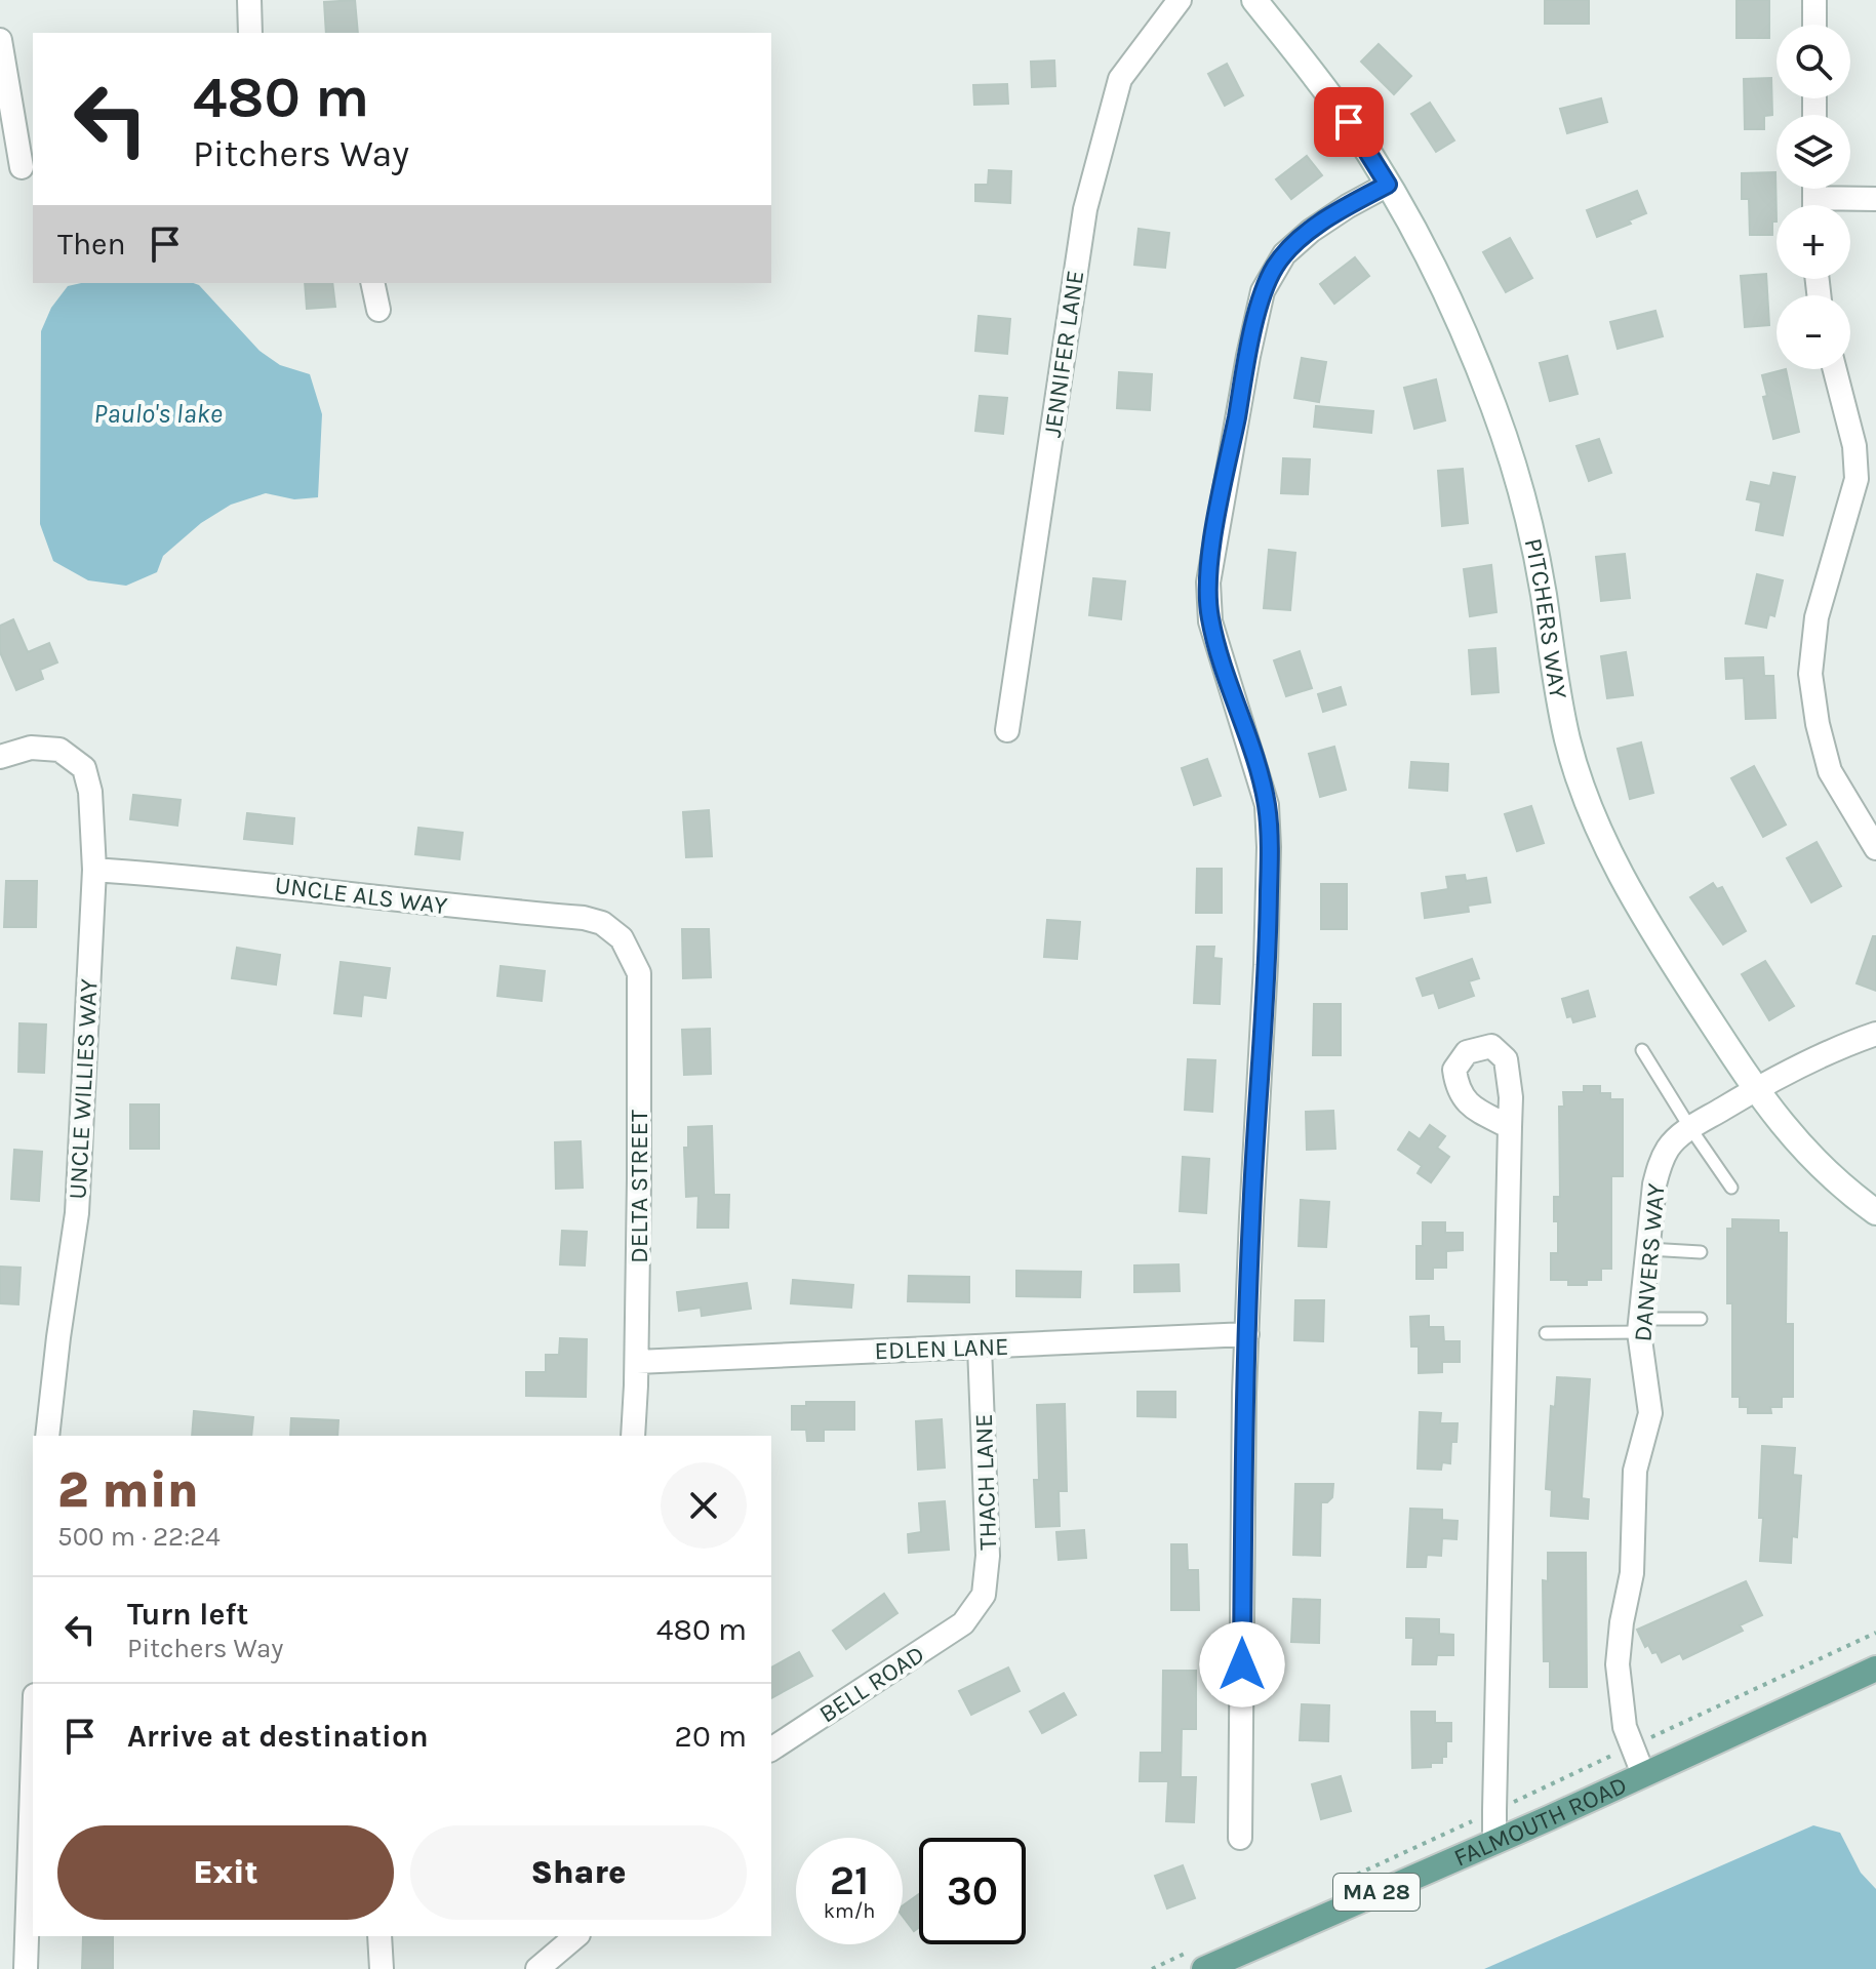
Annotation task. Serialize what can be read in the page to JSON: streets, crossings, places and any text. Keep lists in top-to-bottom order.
{
  "streets": {
    "main road": ["PITCHERS WAY", "FALMOUTH ROAD", "MA 28"],
    "street": [
      "JENNIFER LANE",
      "UNCLE ALS WAY",
      "UNCLE WILLIES WAY",
      "DELTA STREET",
      "DANVERS WAY",
      "EDLEN LANE",
      "THACH LANE",
      "BELL ROAD"
    ]
  },
  "crossings": [
    ["PITCHERS WAY", "DANVERS WAY"],
    ["UNCLE ALS WAY", "UNCLE WILLIES WAY"],
    ["UNCLE ALS WAY", "DELTA STREET"],
    ["DELTA STREET", "EDLEN LANE"],
    ["DANVERS WAY", "FALMOUTH ROAD"],
    ["EDLEN LANE", "THACH LANE"],
    ["THACH LANE", "BELL ROAD"]
  ],
  "water": ["Paulo's lake"],
  "page": {
    "map_buttons": ["+", "−"],
    "turn": ["480 m", "Pitchers Way"],
    "then": "Then",
    "heading": ["2 min", "500 m · 22:24"],
    "list": [
      {
        "name": "Turn left",
        "note": "Pitchers Way",
        "value": "480 m"
      },
      {
        "name": "Arrive at destination",
        "value": "20 m"
      }
    ],
    "buttons": ["Exit", "Share"],
    "speed": "21 km/h",
    "limit": "30"
  }
}
